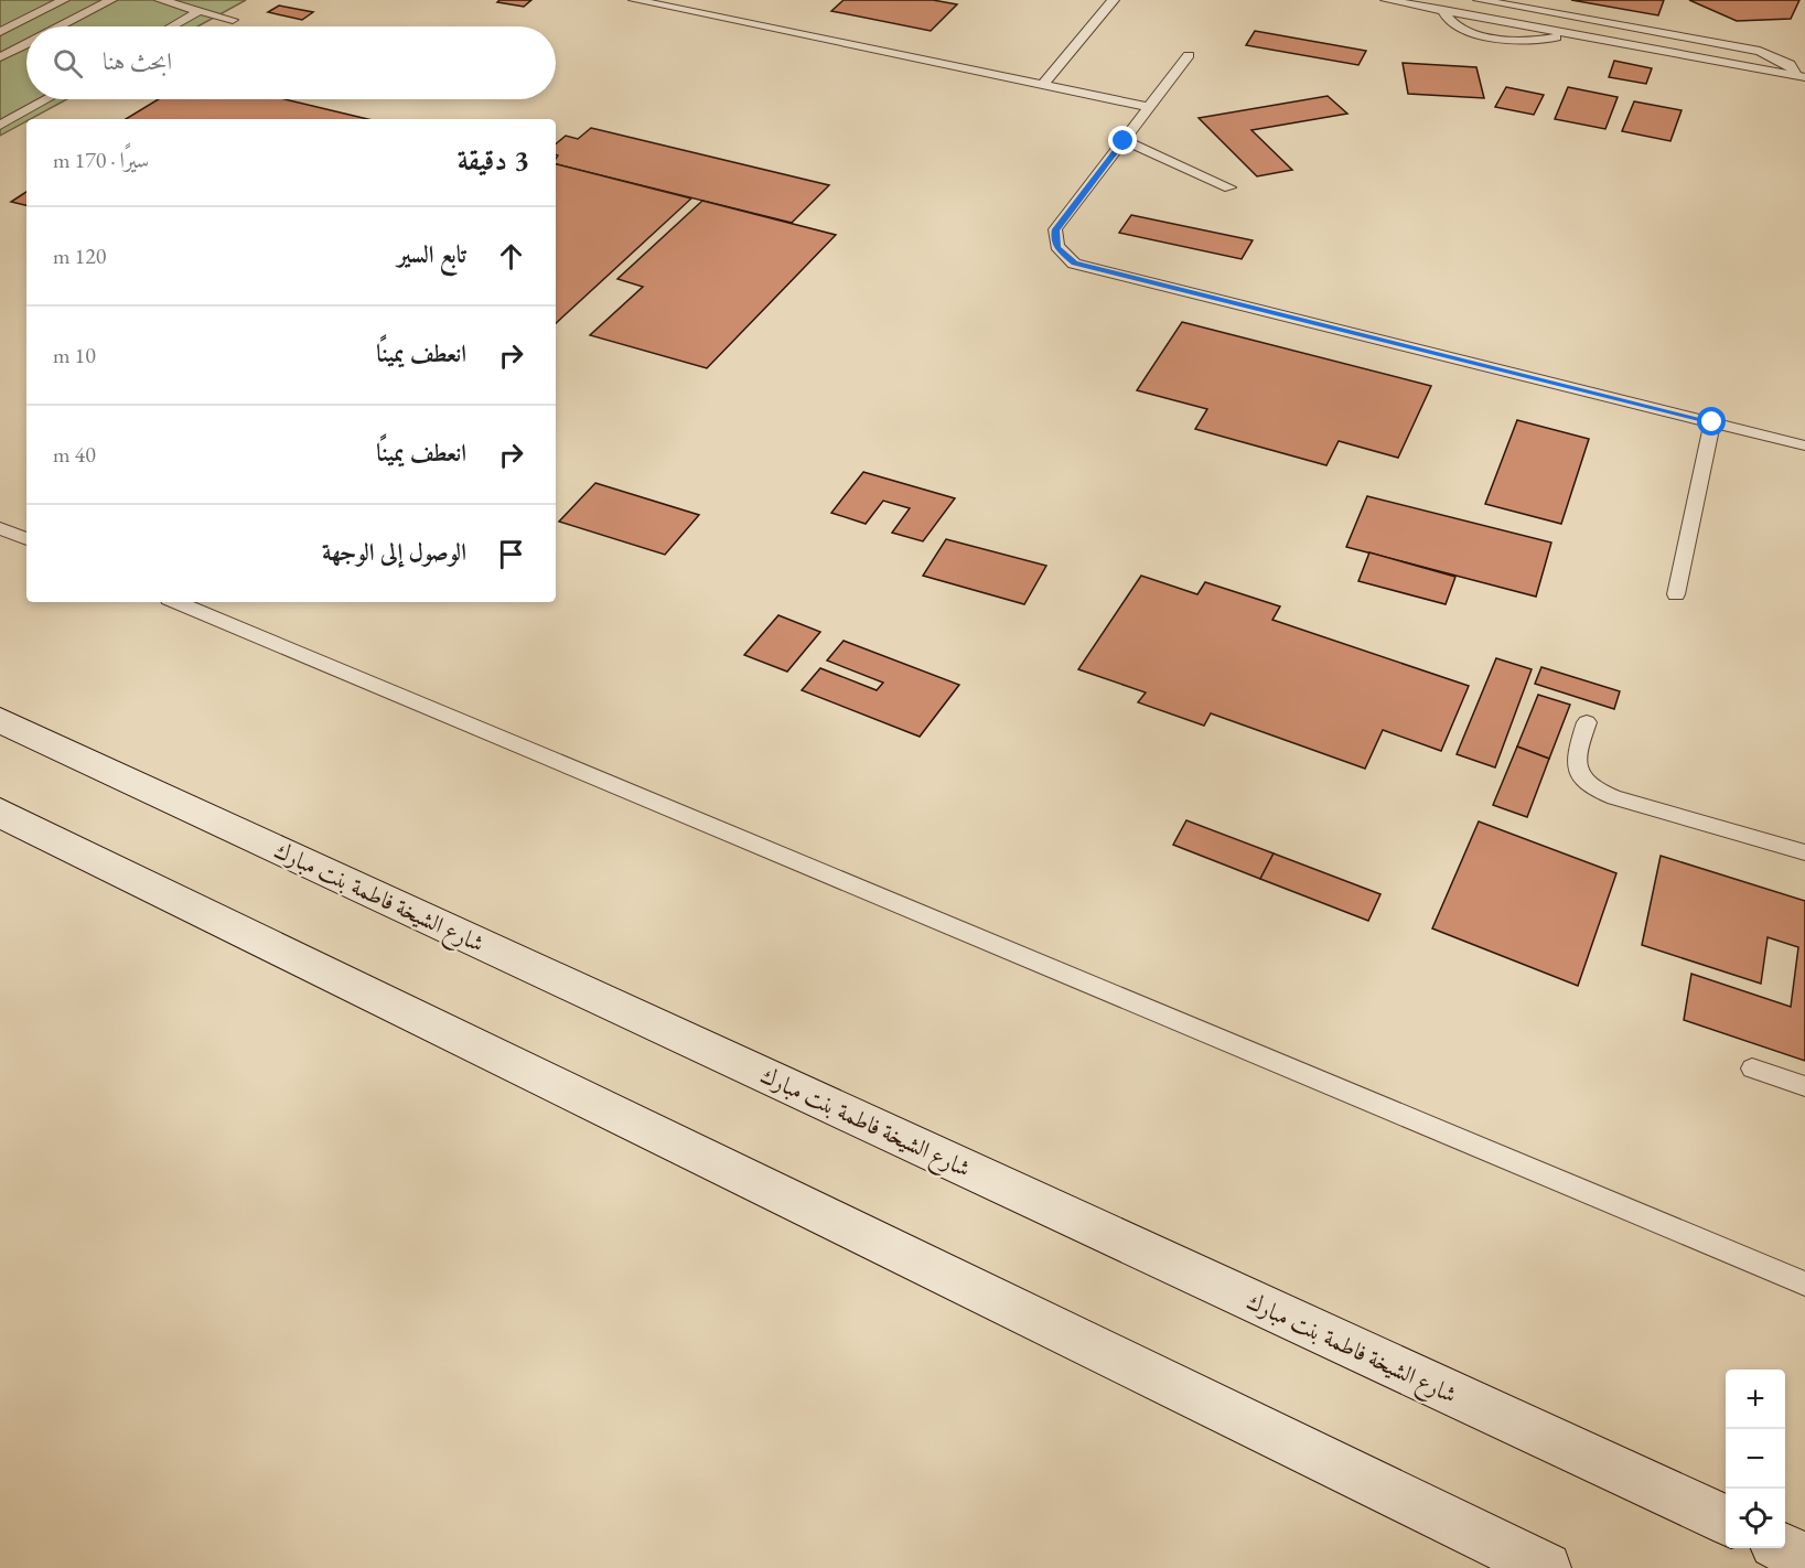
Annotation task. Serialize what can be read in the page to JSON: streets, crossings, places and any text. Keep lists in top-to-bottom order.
{
  "streets": {
    "street": ["شارع الشيخة فاطمة بنت مبارك"]
  },
  "page": {
    "search": "ابحث هنا",
    "heading": ["3 دقيقة", "سيرًا · 170 m"],
    "list": [
      ["تابع السير", "120 m"],
      ["انعطف يمينًا", "10 m"],
      ["انعطف يمينًا", "40 m"],
      "الوصول إلى الوجهة"
    ],
    "map_buttons": ["+", "−"]
  }
}
